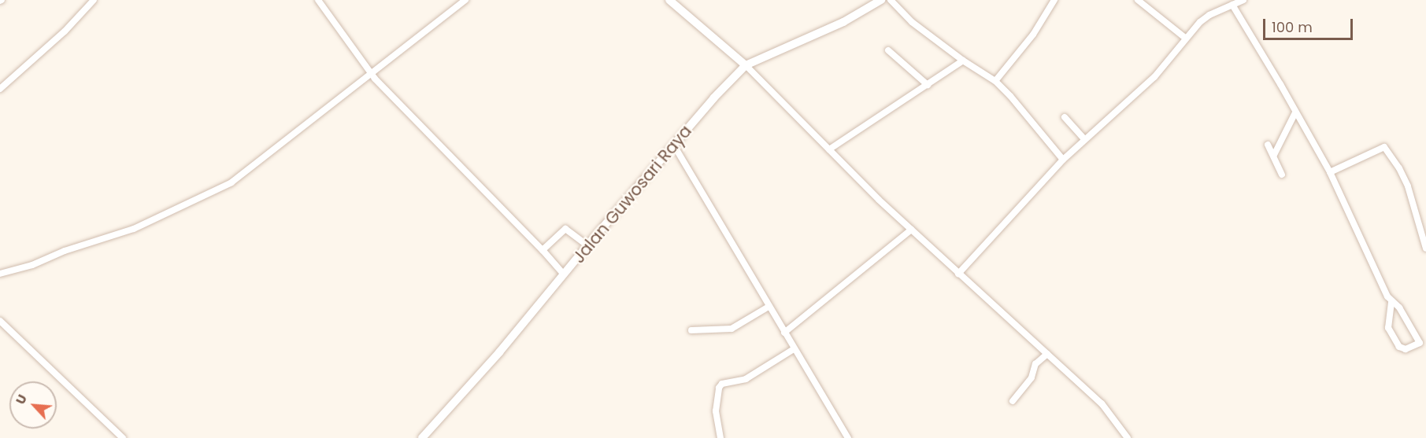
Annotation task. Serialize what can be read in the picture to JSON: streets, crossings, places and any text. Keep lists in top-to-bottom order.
{
  "streets": {
    "street": ["Jalan Guwosari Raya"]
  },
  "scale_bar": "100 m",
  "north": "top left"
}
